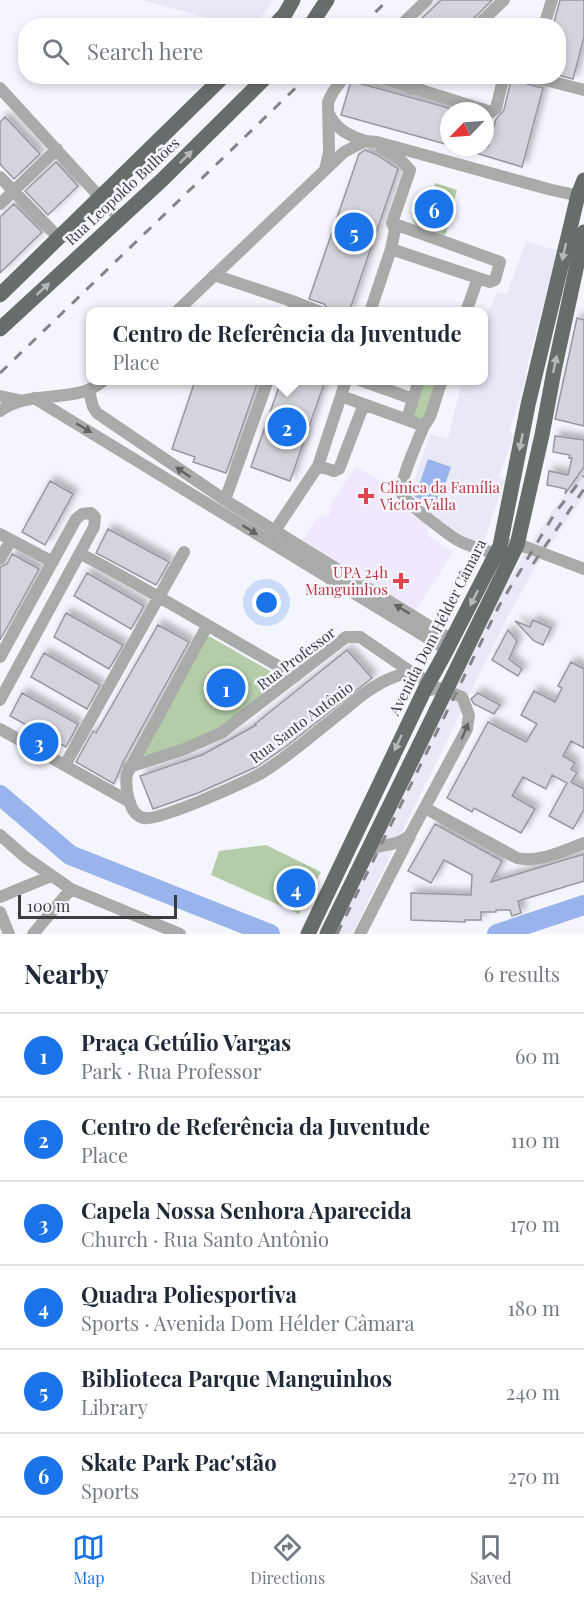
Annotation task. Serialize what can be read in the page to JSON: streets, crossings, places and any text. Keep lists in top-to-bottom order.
{
  "streets": {
    "main road": ["Rua Leopoldo Bulhões", "Avenida Dom Hélder Câmara"],
    "street": ["Rua Professor", "Rua Santo Antônio"]
  },
  "crossings": [
    ["Rua Professor", "Rua Santo Antônio"]
  ],
  "places": {
    "health": ["Clínica da Família Victor Valla", "UPA 24h Manguinhos"]
  },
  "scale_bar": "100 m",
  "north": "bottom left",
  "page": {
    "search": "Search here",
    "pins": [
      "6",
      "5",
      "2",
      "1",
      "3",
      "4"
    ],
    "popup": ["Centro de Referência da Juventude", "Place"],
    "scale": "100 m",
    "heading": ["Nearby", "6 results"],
    "list": [
      {
        "mark": "1",
        "name": "Praça Getúlio Vargas",
        "note": "Park · Rua Professor",
        "value": "60 m"
      },
      {
        "mark": "2",
        "name": "Centro de Referência da Juventude",
        "note": "Place",
        "value": "110 m"
      },
      {
        "mark": "3",
        "name": "Capela Nossa Senhora Aparecida",
        "note": "Church · Rua Santo Antônio",
        "value": "170 m"
      },
      {
        "mark": "4",
        "name": "Quadra Poliesportiva",
        "note": "Sports · Avenida Dom Hélder Câmara",
        "value": "180 m"
      },
      {
        "mark": "5",
        "name": "Biblioteca Parque Manguinhos",
        "note": "Library",
        "value": "240 m"
      },
      {
        "mark": "6",
        "name": "Skate Park Pac'stão",
        "note": "Sports",
        "value": "270 m"
      }
    ],
    "nav": ["Map", "Directions", "Saved"]
  }
}
